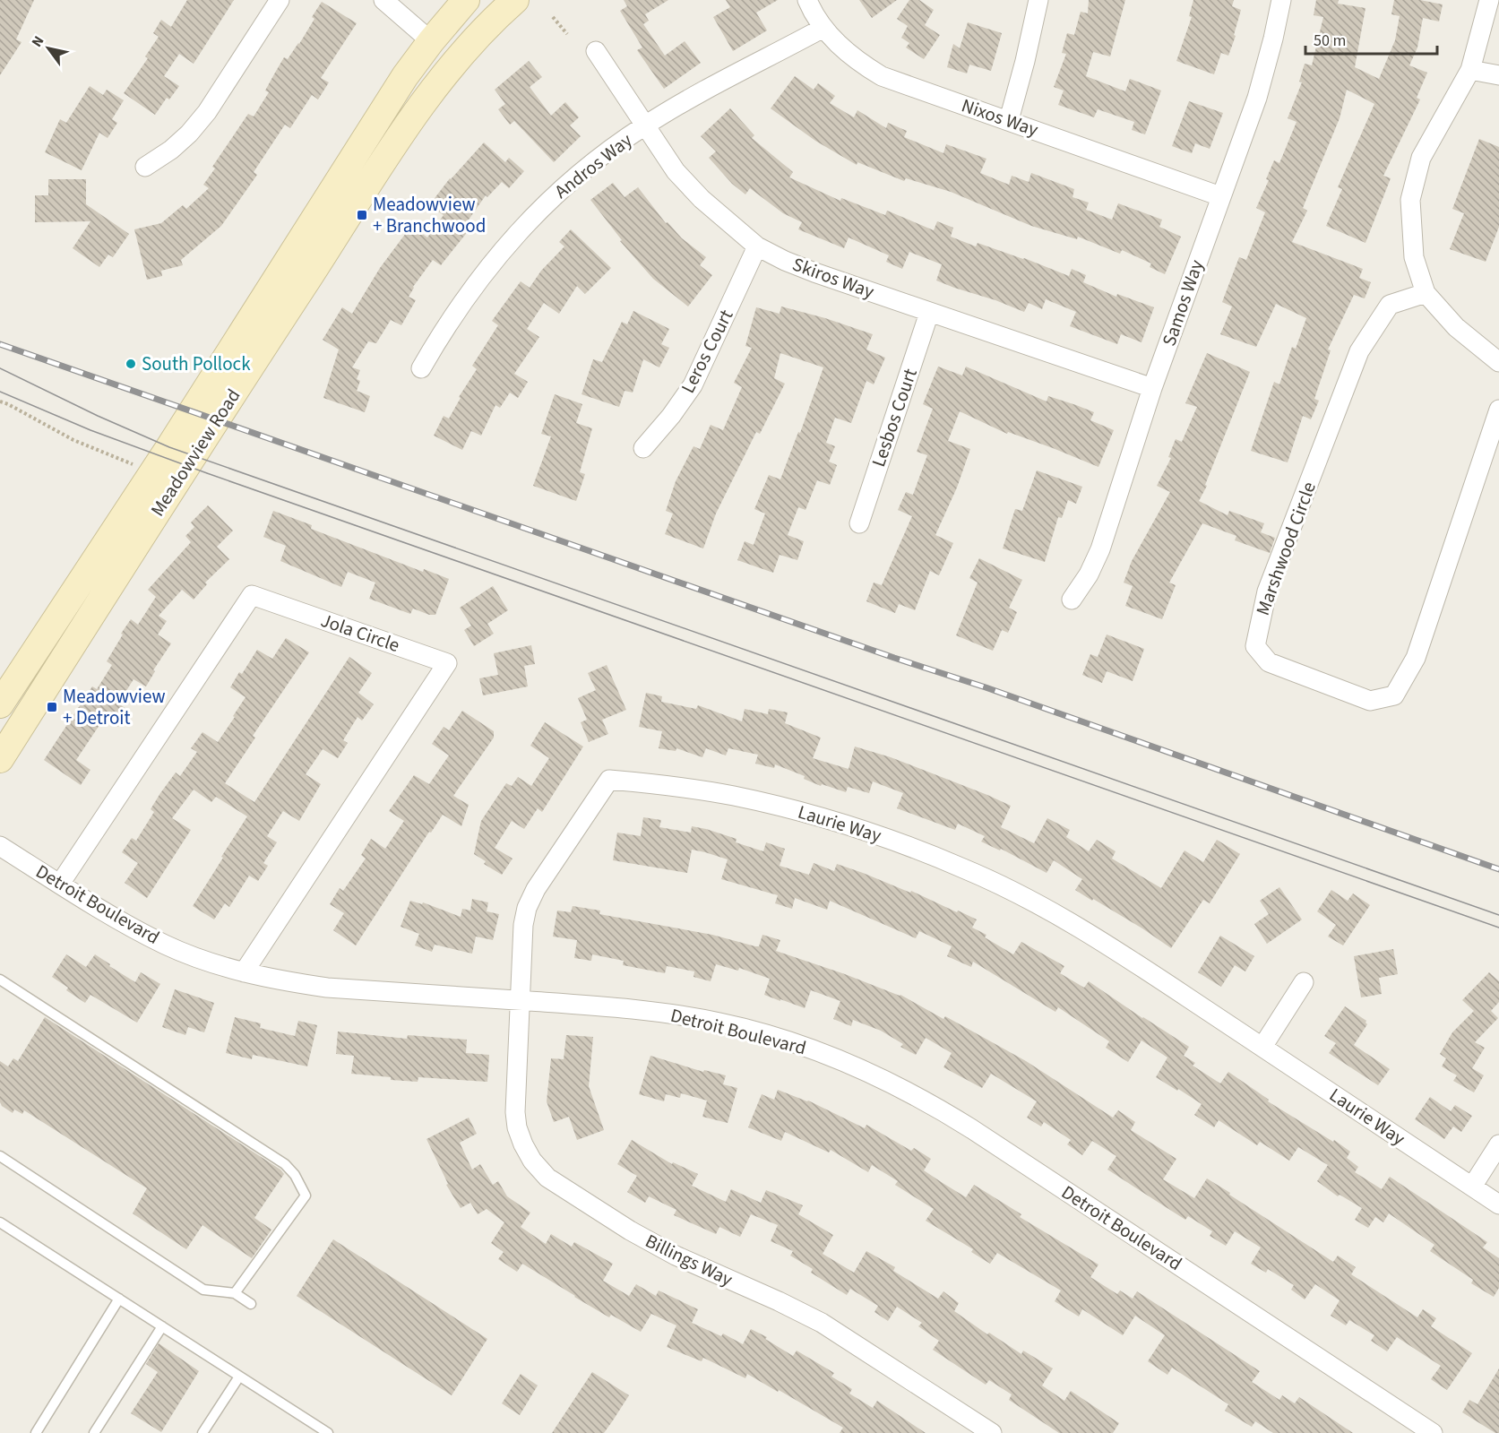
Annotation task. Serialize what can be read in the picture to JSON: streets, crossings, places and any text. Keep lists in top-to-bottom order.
{
  "streets": {
    "main road": ["Meadowview Road"],
    "street": [
      "Nixos Way",
      "Andros Way",
      "Skiros Way",
      "Samos Way",
      "Leros Court",
      "Lesbos Court",
      "Marshwood Circle",
      "Jola Circle",
      "Laurie Way",
      "Detroit Boulevard",
      "Billings Way"
    ]
  },
  "crossings": [
    ["Nixos Way", "Andros Way"],
    ["Nixos Way", "Samos Way"],
    ["Andros Way", "Skiros Way"],
    ["Skiros Way", "Samos Way"],
    ["Skiros Way", "Leros Court"],
    ["Skiros Way", "Lesbos Court"],
    ["Jola Circle", "Detroit Boulevard"],
    ["Laurie Way", "Detroit Boulevard"],
    ["Laurie Way", "Billings Way"],
    ["Detroit Boulevard", "Billings Way"]
  ],
  "places": {
    "transit": ["Meadowview + Branchwood", "Meadowview + Detroit"],
    "other": ["South Pollock"]
  },
  "scale_bar": "50 m",
  "north": "top left"
}
